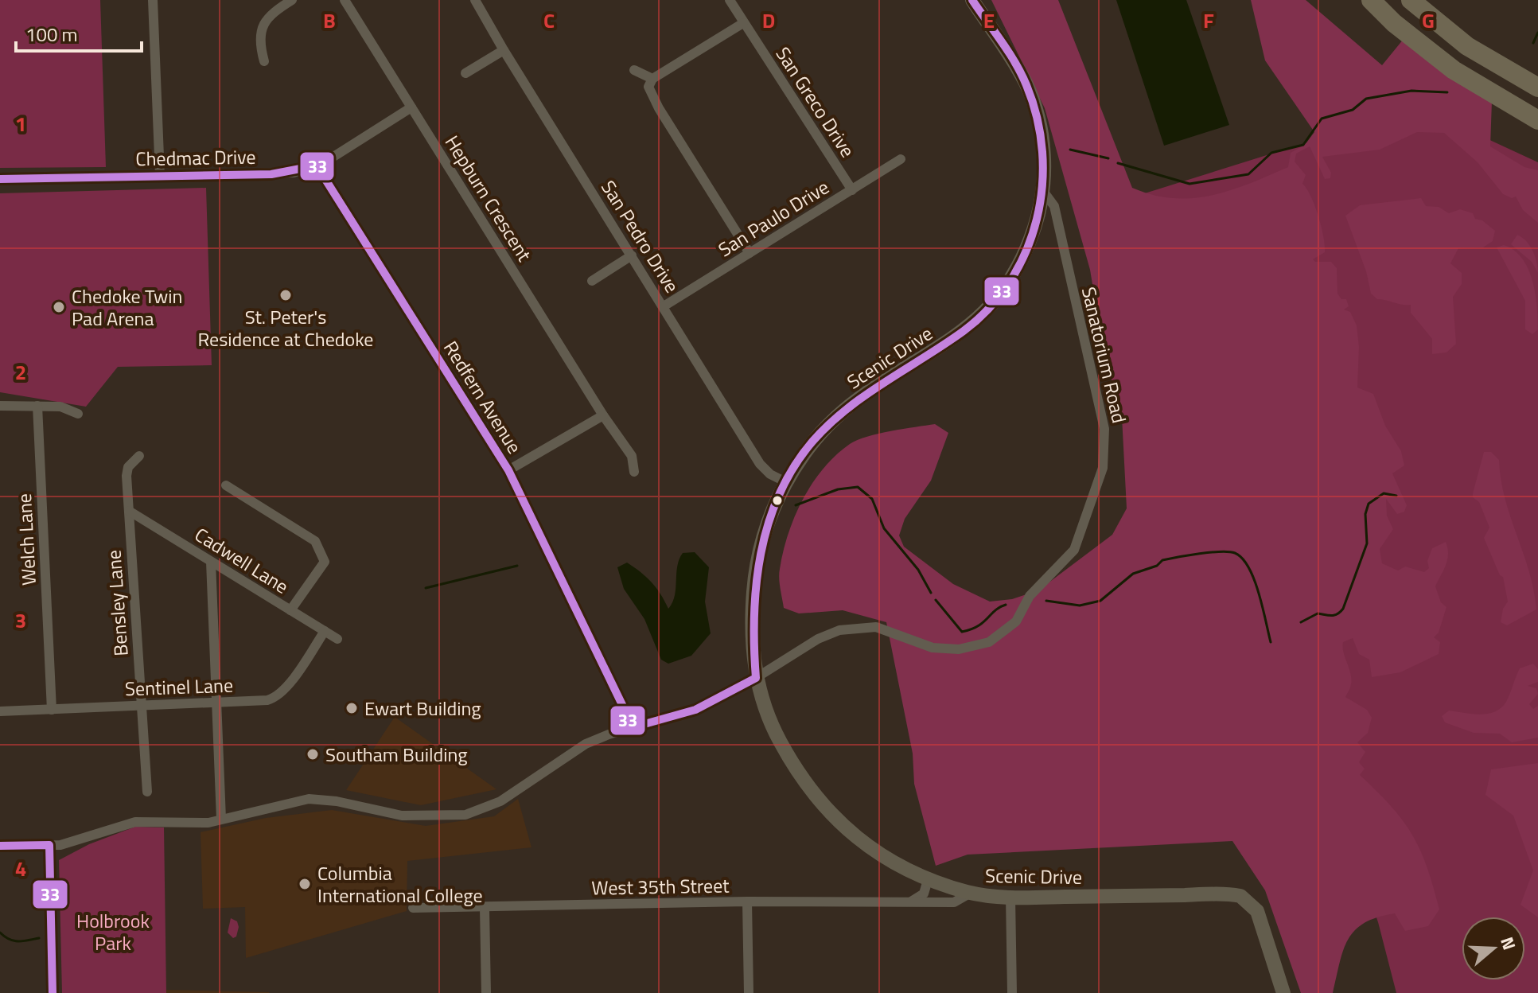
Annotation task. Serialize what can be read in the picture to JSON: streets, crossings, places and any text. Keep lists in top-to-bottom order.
{
  "streets": {
    "street": [
      "San Greco Drive",
      "Chedmac Drive",
      "Hepburn Crescent",
      "San Paulo Drive",
      "San Pedro Drive",
      "Sanatorium Road",
      "Scenic Drive",
      "Redfern Avenue",
      "Welch Lane",
      "Cadwell Lane",
      "Bensley Lane",
      "Sentinel Lane",
      "West 35th Street"
    ]
  },
  "crossings": [
    ["San Greco Drive", "San Paulo Drive"],
    ["Chedmac Drive", "Hepburn Crescent"],
    ["Chedmac Drive", "Redfern Avenue"],
    ["San Paulo Drive", "San Pedro Drive"],
    ["San Pedro Drive", "Scenic Drive"],
    ["Sanatorium Road", "Scenic Drive"],
    ["Sanatorium Road", "Redfern Avenue"],
    ["Scenic Drive", "West 35th Street"],
    ["Welch Lane", "Sentinel Lane"],
    ["Cadwell Lane", "Bensley Lane"],
    ["Cadwell Lane", "Sentinel Lane"],
    ["Bensley Lane", "Sentinel Lane"]
  ],
  "parks": ["Holbrook Park"],
  "places": [
    "St. Peter's Residence at Chedoke",
    "Chedoke Twin Pad Arena",
    "Ewart Building",
    "Southam Building",
    "Columbia International College"
  ],
  "lines": ["transit line 33"],
  "scale_bar": "100 m",
  "north": "right",
  "grid": {
    "columns": [
      "B",
      "C",
      "D",
      "E",
      "F",
      "G"
    ],
    "rows": [
      "1",
      "2",
      "3",
      "4"
    ]
  }
}
